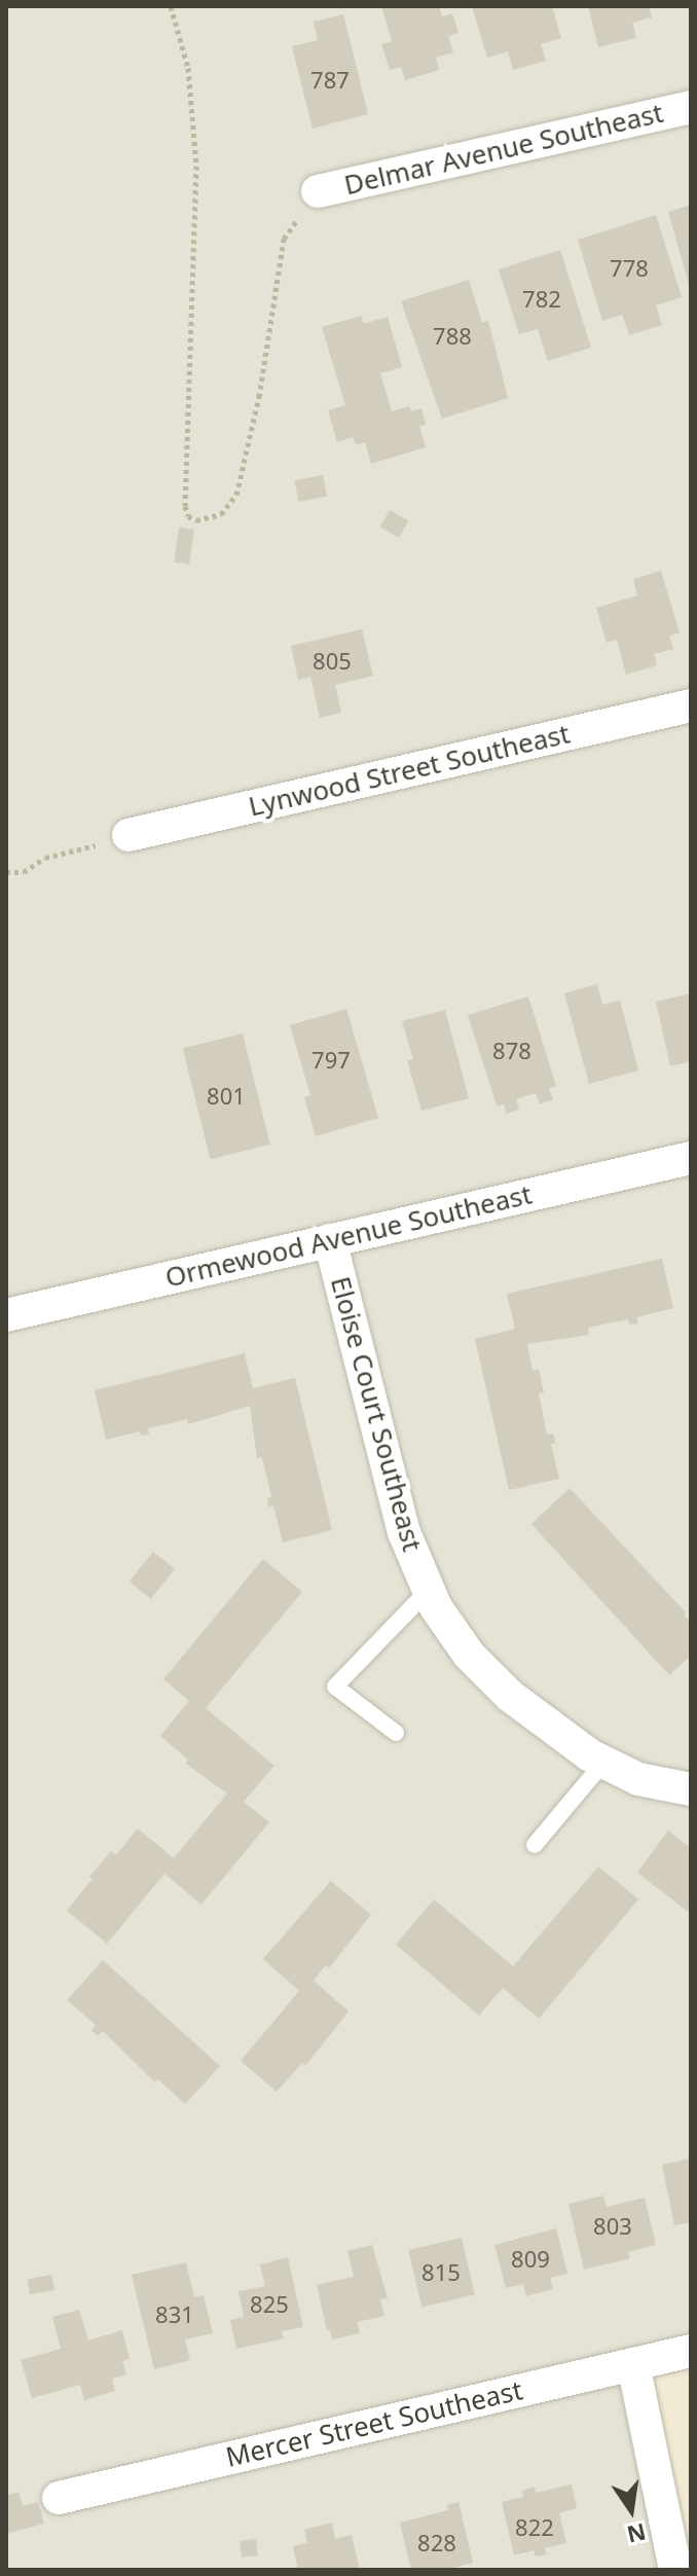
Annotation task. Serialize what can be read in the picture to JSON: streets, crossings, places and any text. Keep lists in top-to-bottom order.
{
  "streets": {
    "street": [
      "Delmar Avenue Southeast",
      "Lynwood Street Southeast",
      "Ormewood Avenue Southeast",
      "Eloise Court Southeast",
      "Mercer Street Southeast"
    ]
  },
  "crossings": [
    ["Ormewood Avenue Southeast", "Eloise Court Southeast"]
  ],
  "house_numbers": [
    "787",
    "778",
    "782",
    "788",
    "805",
    "878",
    "797",
    "801",
    "803",
    "809",
    "815",
    "825",
    "831",
    "822",
    "828"
  ],
  "north": "bottom"
}
